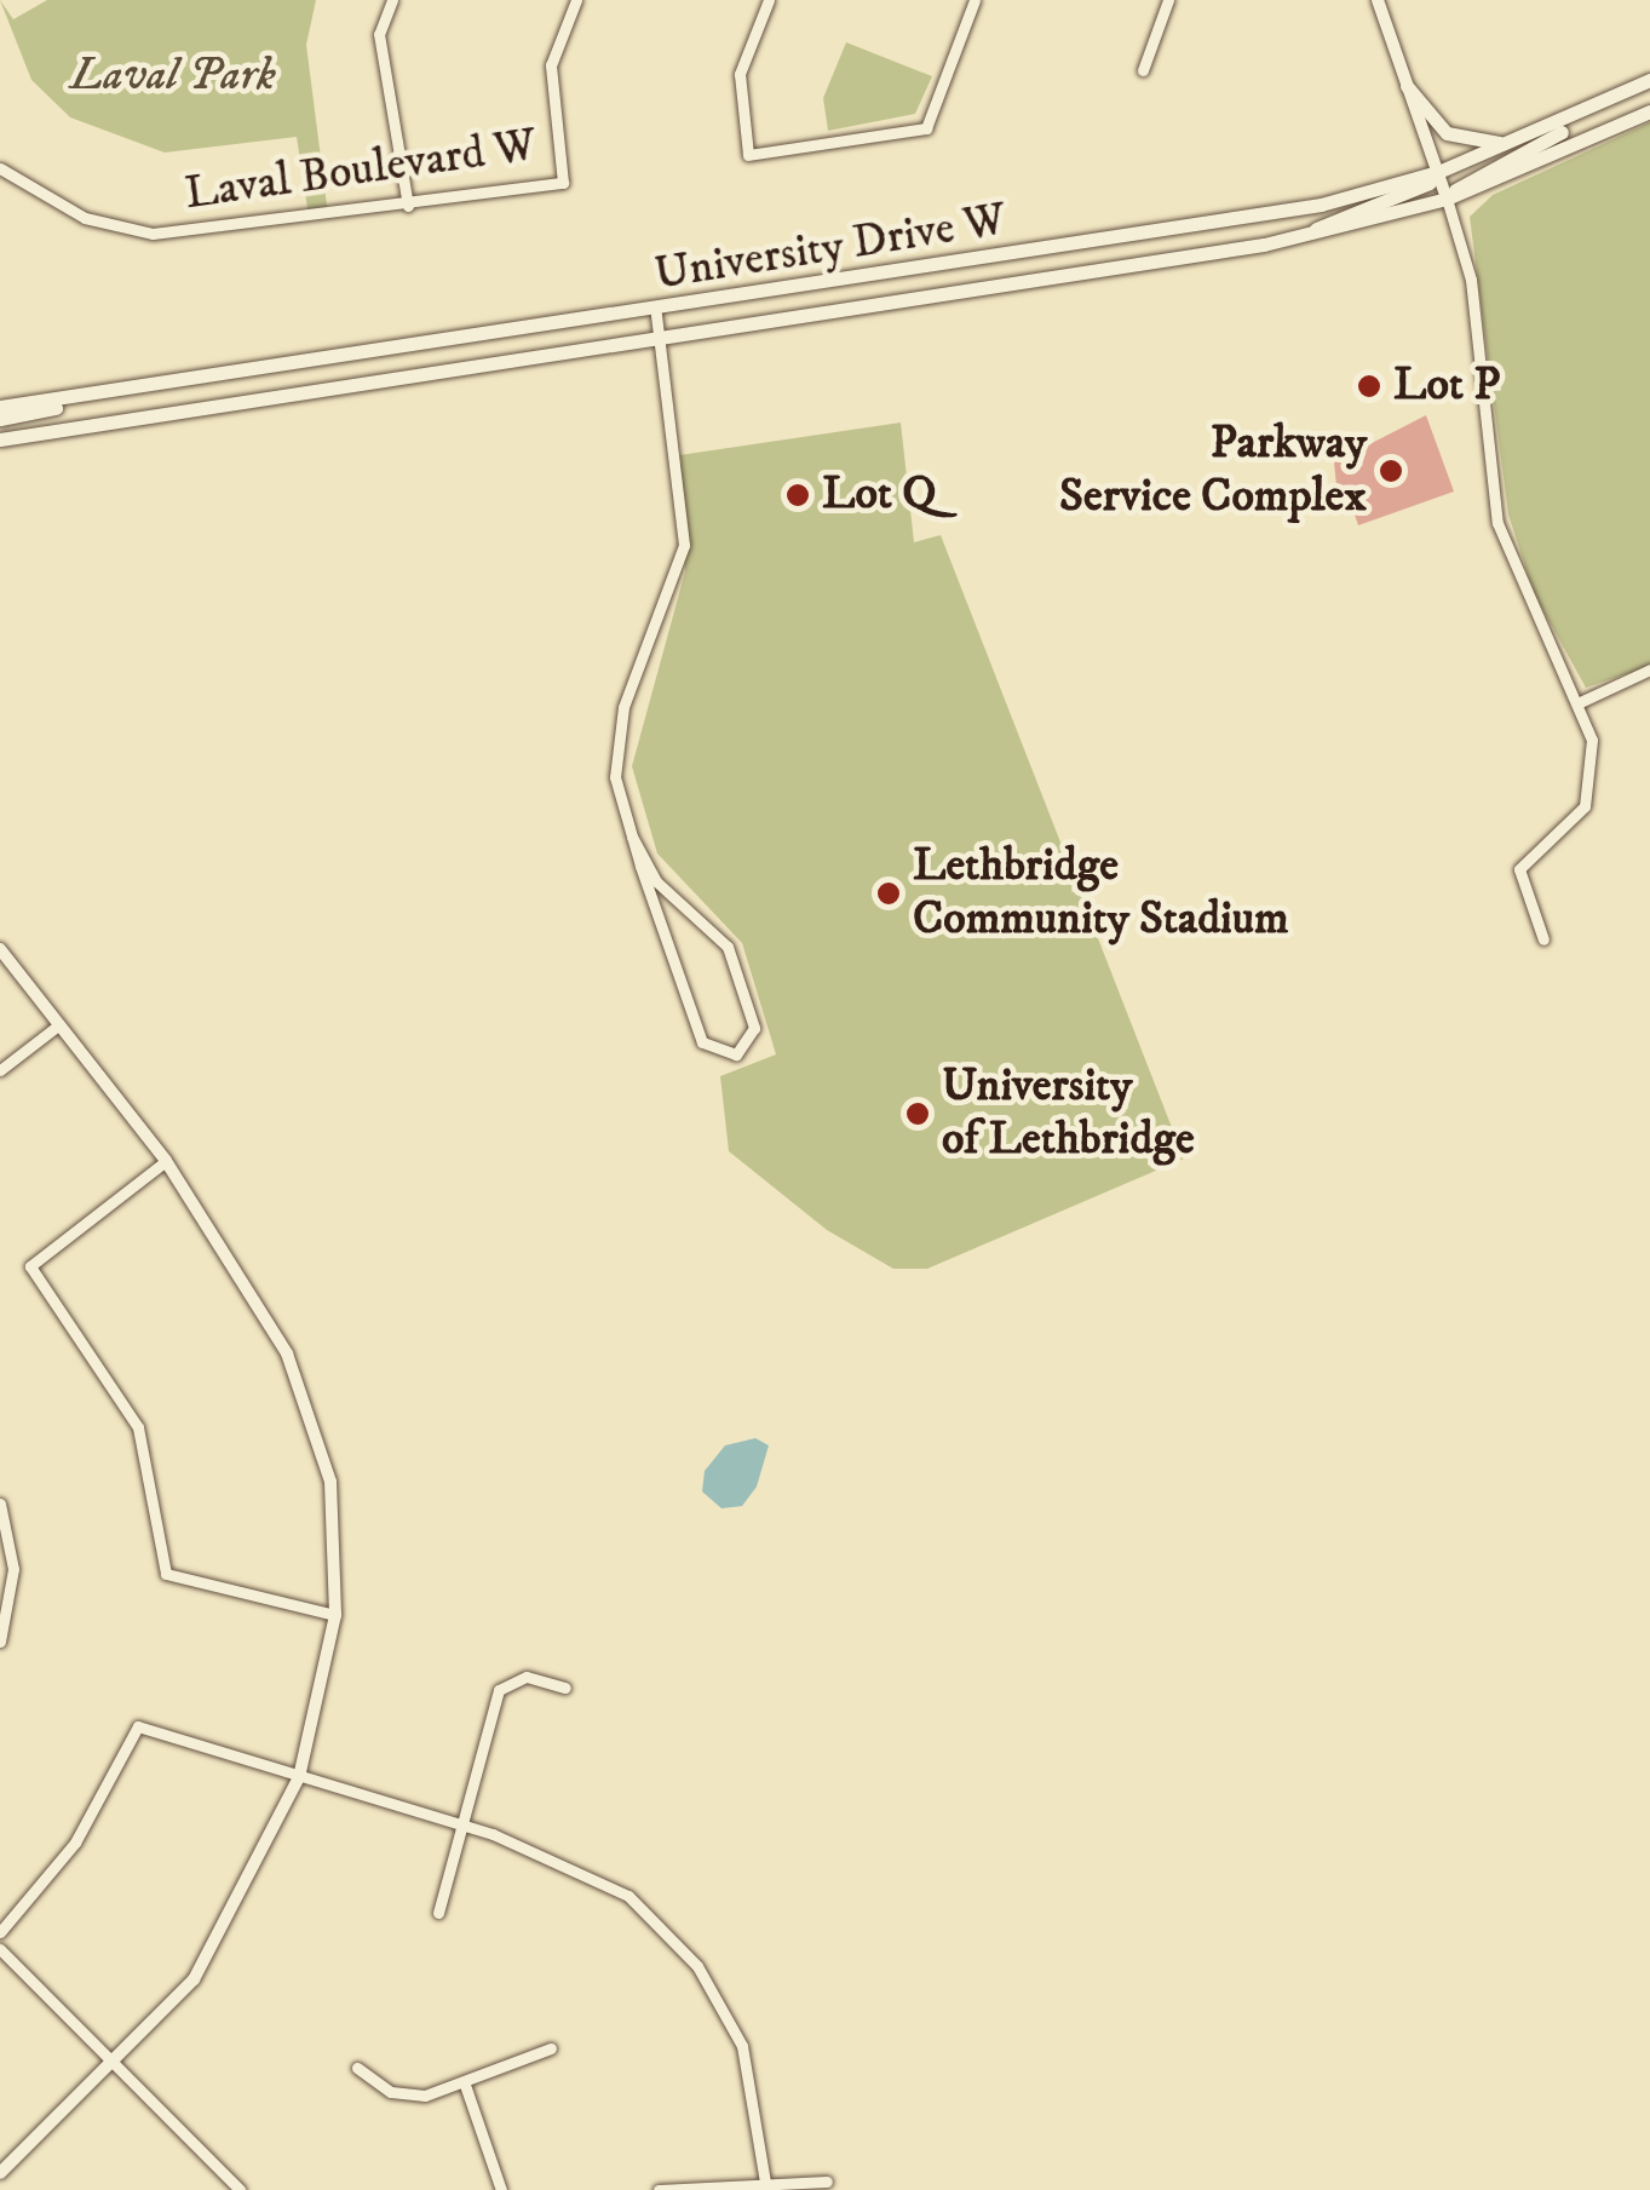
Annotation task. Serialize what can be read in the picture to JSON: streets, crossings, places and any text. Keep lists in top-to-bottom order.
{
  "streets": {
    "main road": ["University Drive W"],
    "street": ["Laval Boulevard W"]
  },
  "parks": ["Laval Park"],
  "places": [
    "Lot P",
    "Parkway Service Complex",
    "Lot Q",
    "Lethbridge Community Stadium",
    "University of Lethbridge"
  ]
}
